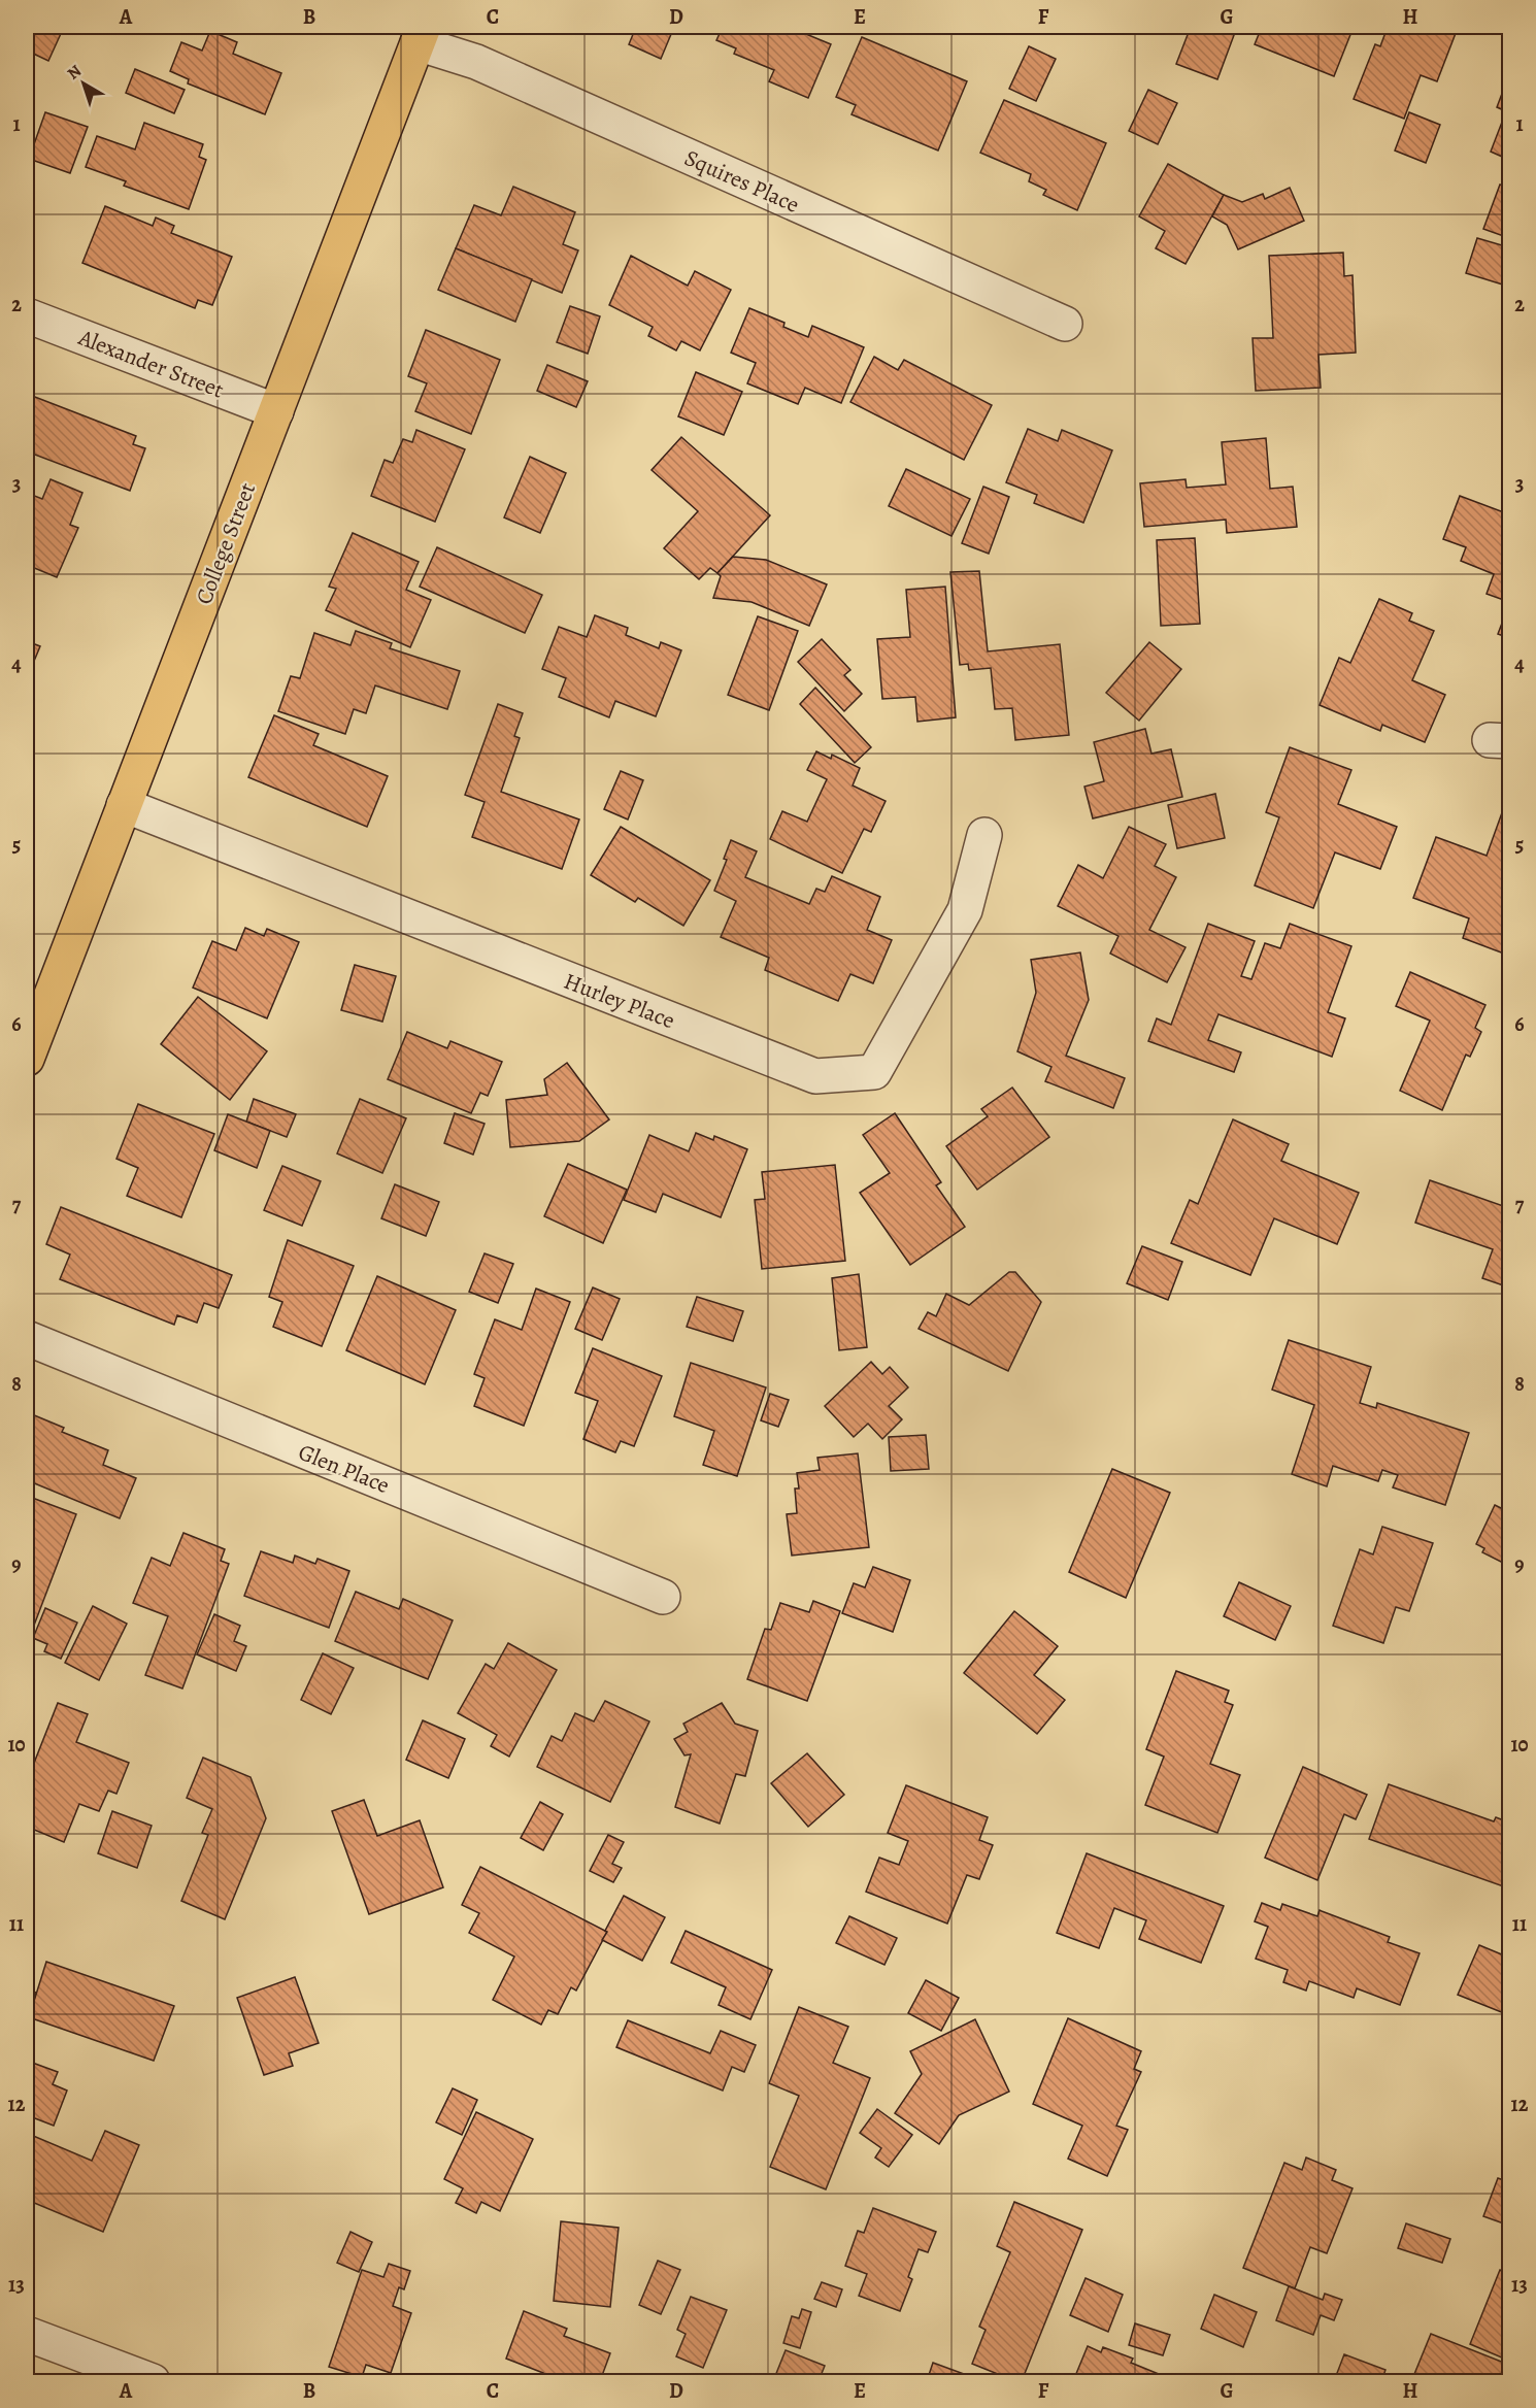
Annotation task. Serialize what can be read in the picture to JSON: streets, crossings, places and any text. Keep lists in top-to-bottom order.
{
  "streets": {
    "main road": ["College Street"],
    "street": [
      "Squires Place",
      "Alexander Street",
      "Hurley Place",
      "Glen Place"
    ]
  },
  "crossings": [
    ["Squires Place", "College Street"],
    ["Alexander Street", "College Street"],
    ["College Street", "Hurley Place"]
  ],
  "north": "top left",
  "grid": {
    "columns": [
      "A",
      "B",
      "C",
      "D",
      "E",
      "F",
      "G",
      "H"
    ],
    "rows": [
      "1",
      "2",
      "3",
      "4",
      "5",
      "6",
      "7",
      "8",
      "9",
      "10",
      "11",
      "12",
      "13"
    ]
  }
}
